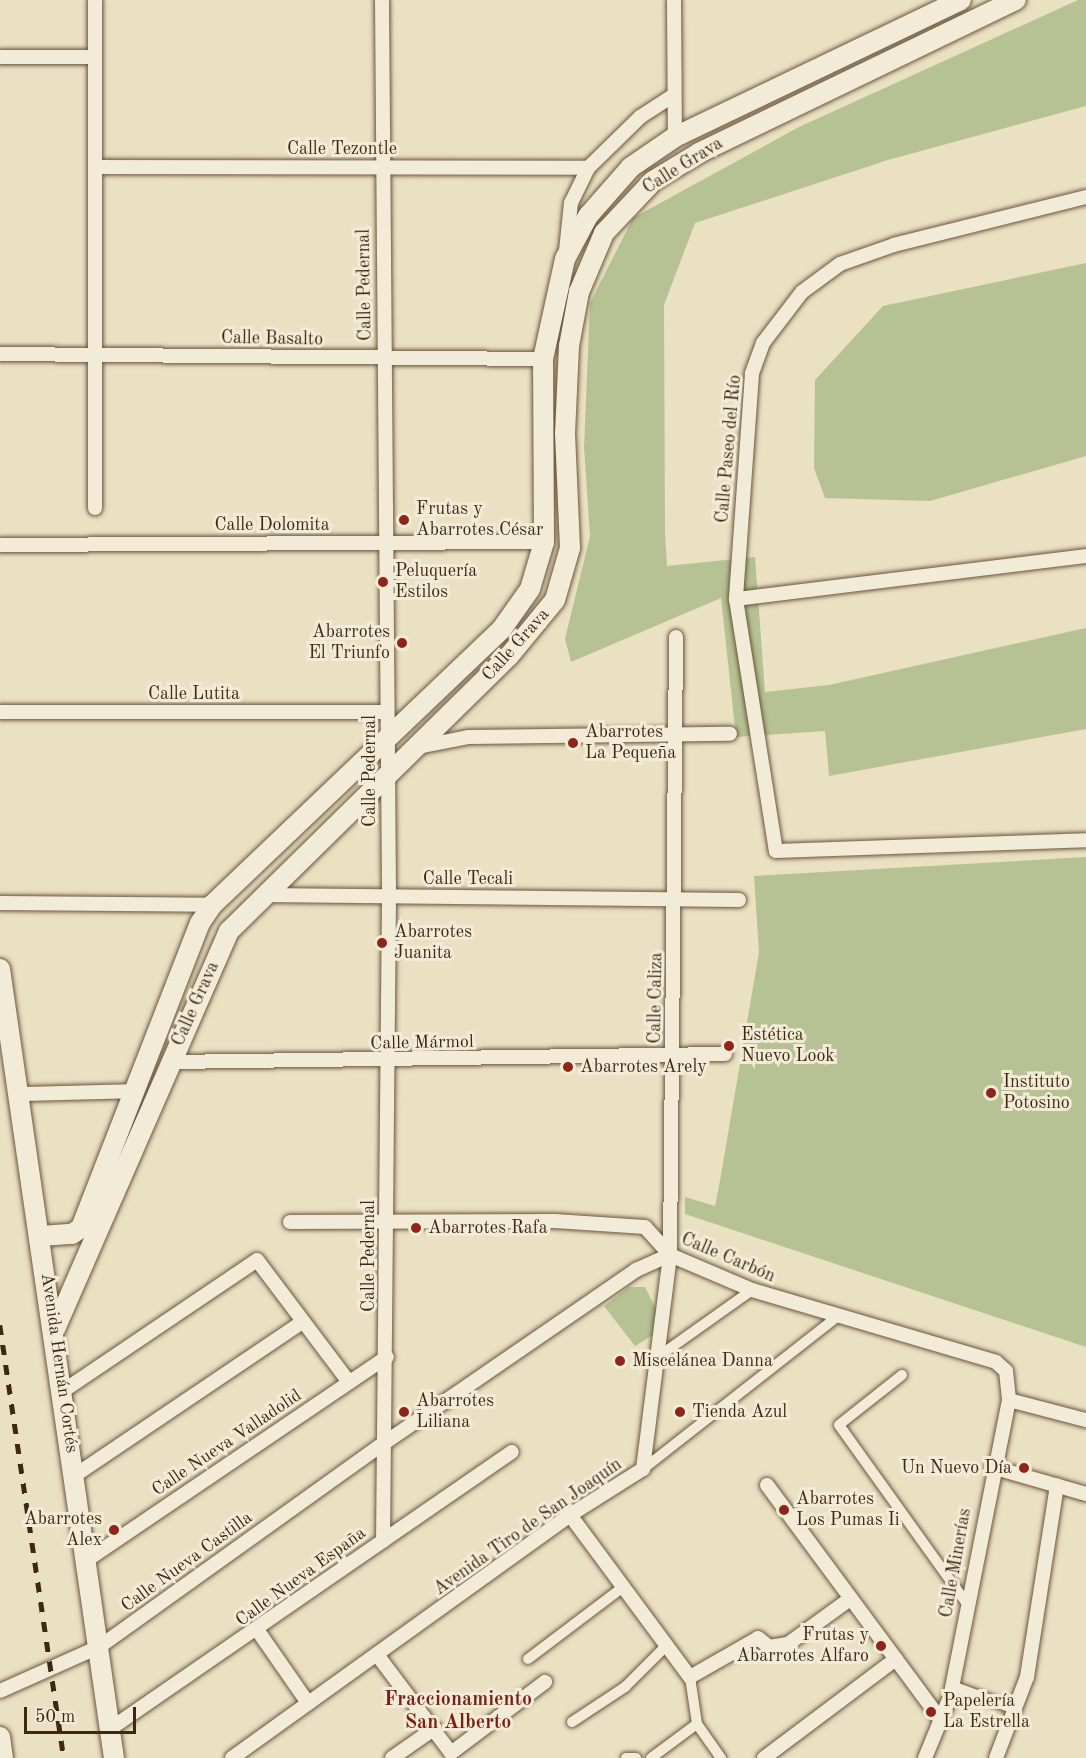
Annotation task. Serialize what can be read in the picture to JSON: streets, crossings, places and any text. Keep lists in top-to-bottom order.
{
  "streets": {
    "main road": ["Calle Grava", "Avenida Hernán Cortés"],
    "street": [
      "Calle Tezontle",
      "Calle Pedernal",
      "Calle Basalto",
      "Calle Paseo del Río",
      "Calle Dolomita",
      "Calle Lutita",
      "Calle Tecali",
      "Calle Caliza",
      "Calle Mármol",
      "Calle Carbón",
      "Calle Nueva Valladolid",
      "Avenida Tiro de San Joaquín",
      "Calle Nueva Castilla",
      "Calle Minerías",
      "Calle Nueva España"
    ]
  },
  "crossings": [
    ["Calle Tezontle", "Calle Pedernal"],
    ["Calle Grava", "Calle Pedernal"],
    ["Calle Grava", "Calle Basalto"],
    ["Calle Grava", "Calle Dolomita"],
    ["Calle Grava", "Calle Tecali"],
    ["Calle Grava", "Calle Mármol"],
    ["Calle Grava", "Avenida Hernán Cortés"],
    ["Calle Pedernal", "Calle Basalto"],
    ["Calle Pedernal", "Calle Dolomita"],
    ["Calle Pedernal", "Calle Lutita"],
    ["Calle Pedernal", "Calle Tecali"],
    ["Calle Pedernal", "Calle Mármol"],
    ["Calle Pedernal", "Calle Carbón"],
    ["Calle Pedernal", "Calle Nueva Valladolid"],
    ["Calle Pedernal", "Calle Nueva Castilla"],
    ["Calle Pedernal", "Calle Nueva España"],
    ["Calle Tecali", "Calle Caliza"],
    ["Calle Caliza", "Calle Mármol"],
    ["Calle Caliza", "Calle Carbón"],
    ["Calle Caliza", "Avenida Tiro de San Joaquín"],
    ["Calle Caliza", "Calle Nueva Castilla"],
    ["Calle Carbón", "Avenida Tiro de San Joaquín"],
    ["Calle Carbón", "Calle Nueva Castilla"],
    ["Calle Carbón", "Calle Minerías"],
    ["Avenida Hernán Cortés", "Calle Nueva Valladolid"],
    ["Avenida Hernán Cortés", "Calle Nueva Castilla"],
    ["Avenida Hernán Cortés", "Calle Nueva España"]
  ],
  "districts": ["Fraccionamiento San Alberto"],
  "places": [
    "Frutas y Abarrotes César",
    "Peluquería Estilos",
    "Abarrotes El Triunfo",
    "Abarrotes La Pequeña",
    "Abarrotes Juanita",
    "Estética Nuevo Look",
    "Abarrotes Arely",
    "Instituto Potosino",
    "Abarrotes Rafa",
    "Miscelánea Danna",
    "Abarrotes Liliana",
    "Tienda Azul",
    "Un Nuevo Día",
    "Abarrotes Los Pumas Ii",
    "Abarrotes Alex",
    "Frutas y Abarrotes Alfaro",
    "Papelería La Estrella"
  ],
  "scale_bar": "50 m"
}
